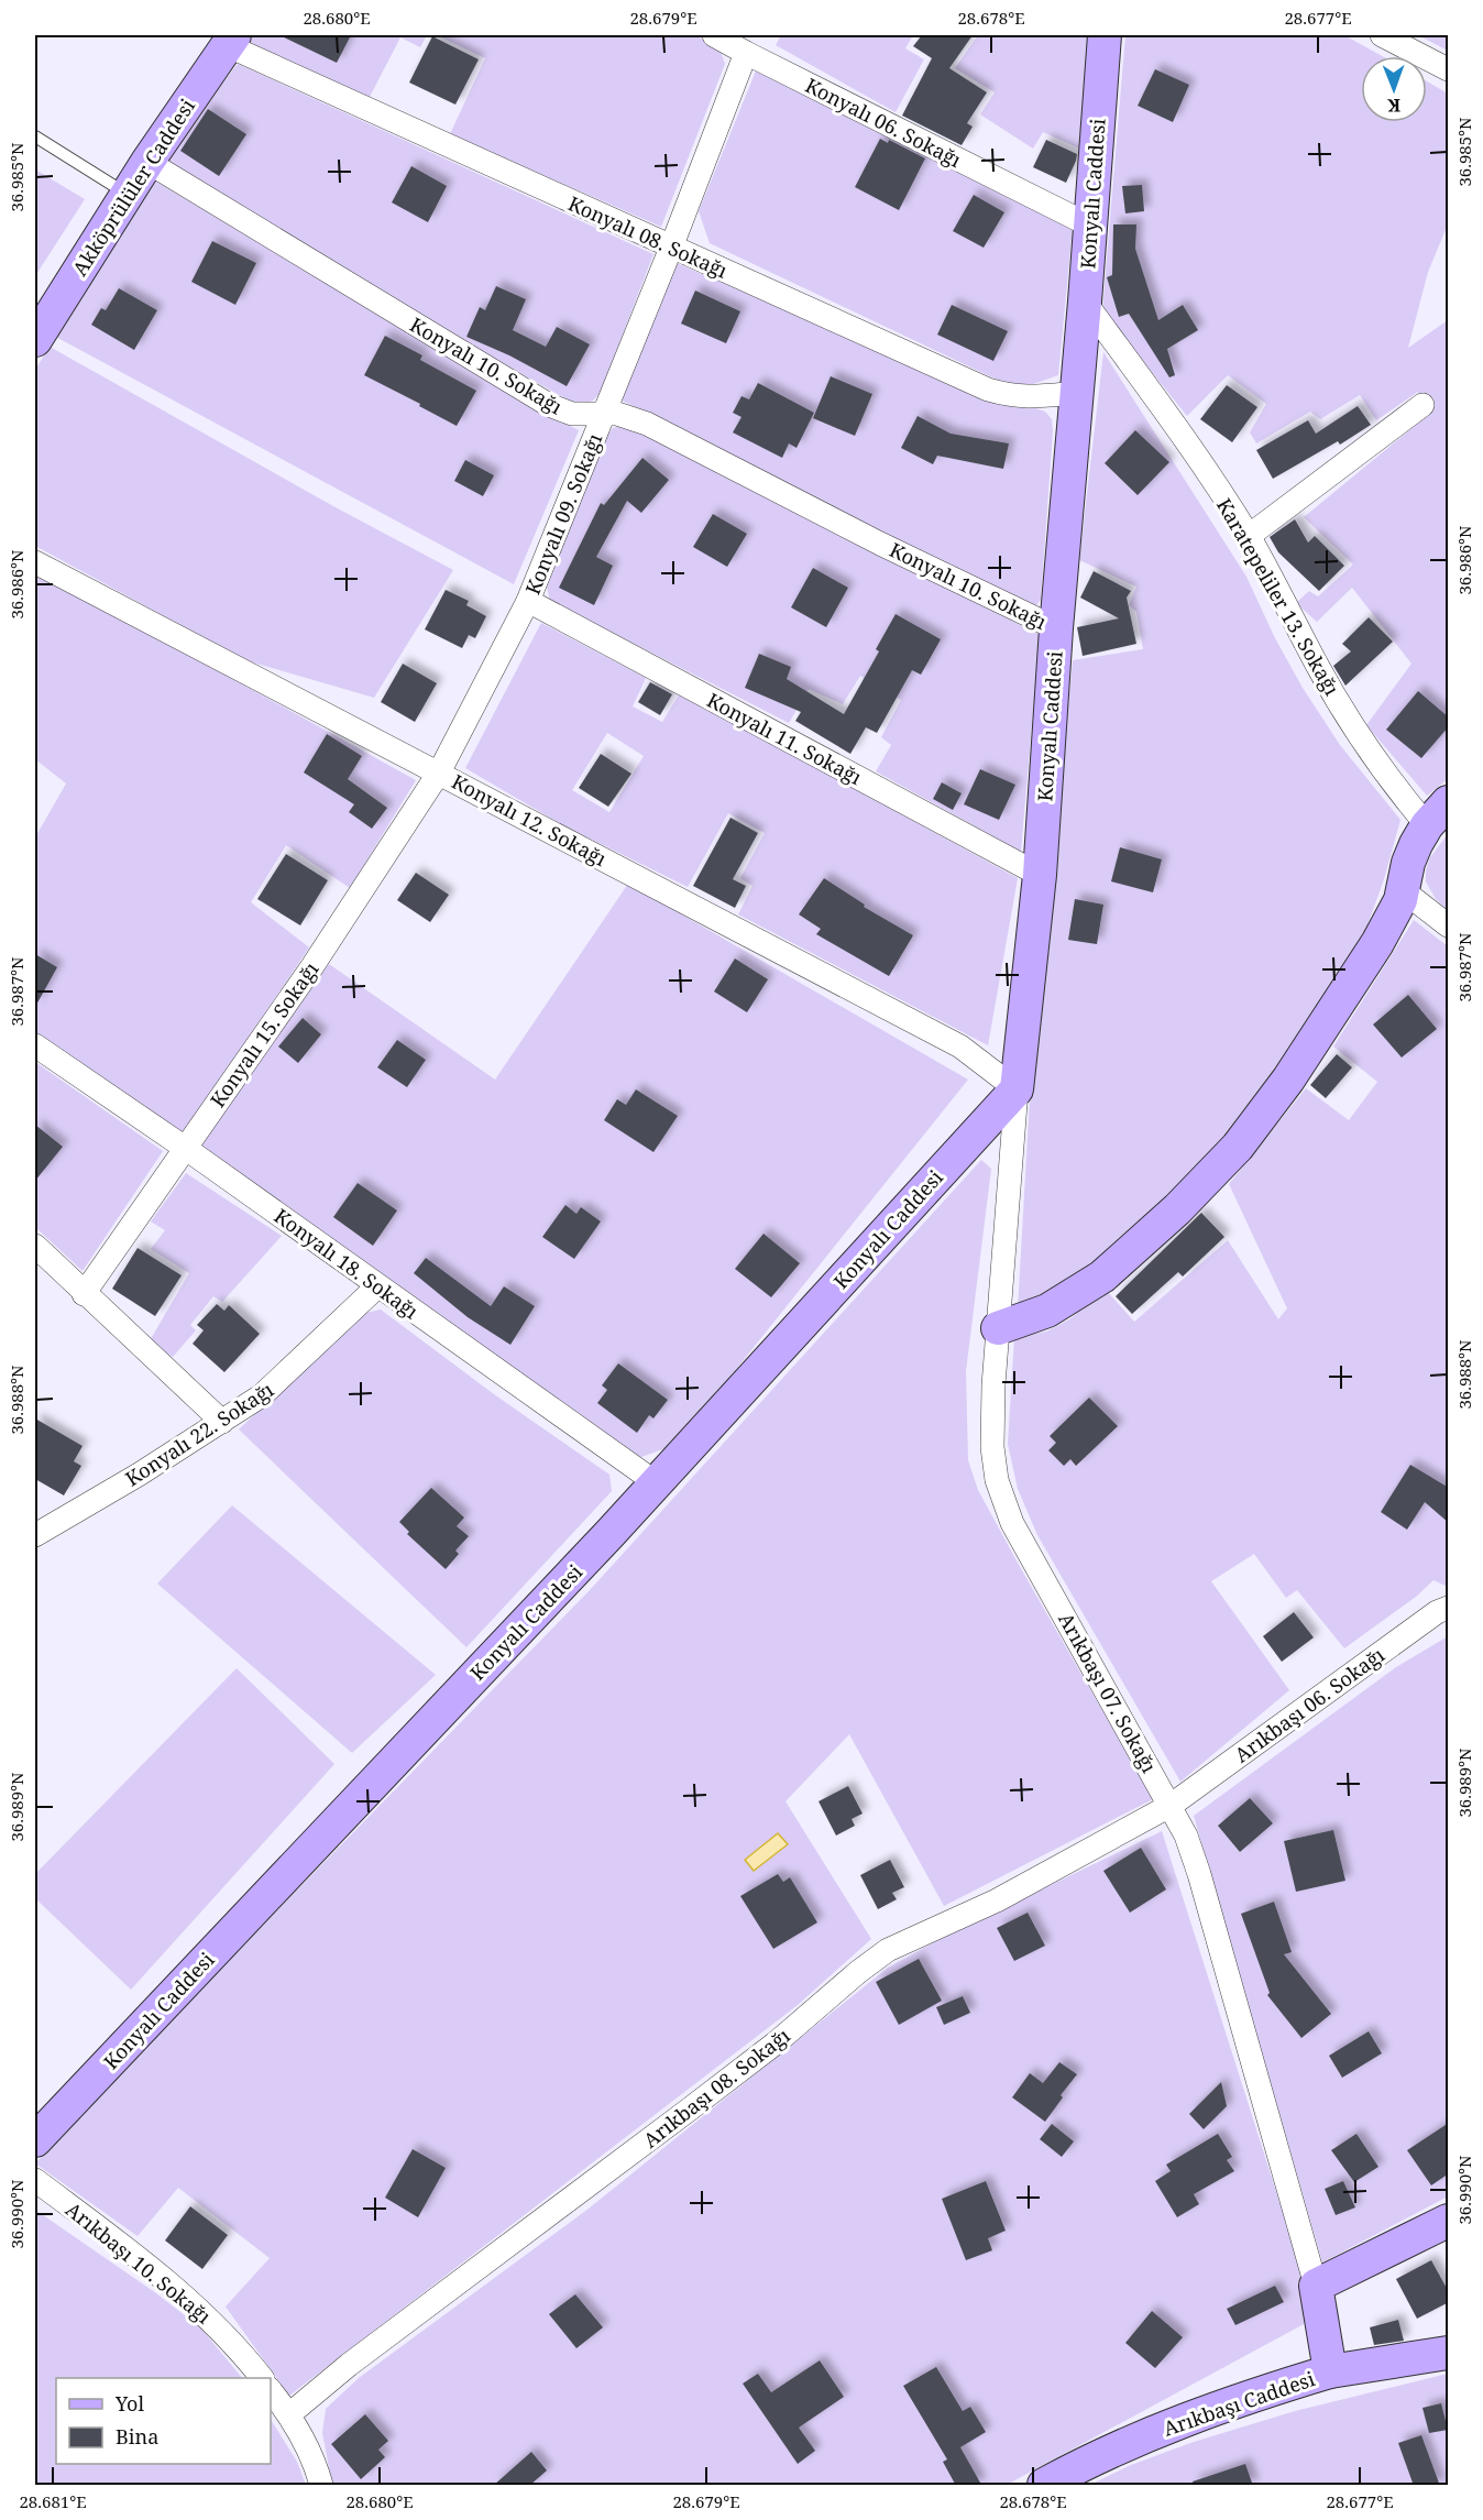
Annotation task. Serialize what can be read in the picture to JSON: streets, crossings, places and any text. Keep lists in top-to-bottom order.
{
  "streets": {
    "street": [
      "Konyalı 06. Sokağı",
      "Akköprülüler Caddesi",
      "Konyalı Caddesi",
      "Konyalı 08. Sokağı",
      "Konyalı 10. Sokağı",
      "Konyalı 09. Sokağı",
      "Karatepeliler 13. Sokağı",
      "Konyalı 11. Sokağı",
      "Konyalı 12. Sokağı",
      "Konyalı 15. Sokağı",
      "Konyalı 18. Sokağı",
      "Konyalı 22. Sokağı",
      "Arıkbaşı 07. Sokağı",
      "Arıkbaşı 06. Sokağı",
      "Arıkbaşı 08. Sokağı",
      "Arıkbaşı 10. Sokağı",
      "Arıkbaşı Caddesi"
    ]
  },
  "crossings": [
    ["Konyalı 06. Sokağı", "Konyalı Caddesi"],
    ["Konyalı 06. Sokağı", "Konyalı 09. Sokağı"],
    ["Akköprülüler Caddesi", "Konyalı 08. Sokağı"],
    ["Akköprülüler Caddesi", "Konyalı 10. Sokağı"],
    ["Konyalı Caddesi", "Konyalı 08. Sokağı"],
    ["Konyalı Caddesi", "Konyalı 10. Sokağı"],
    ["Konyalı Caddesi", "Karatepeliler 13. Sokağı"],
    ["Konyalı Caddesi", "Konyalı 11. Sokağı"],
    ["Konyalı Caddesi", "Konyalı 12. Sokağı"],
    ["Konyalı Caddesi", "Konyalı 18. Sokağı"],
    ["Konyalı Caddesi", "Arıkbaşı 07. Sokağı"],
    ["Konyalı 08. Sokağı", "Konyalı 09. Sokağı"],
    ["Konyalı 10. Sokağı", "Konyalı 09. Sokağı"],
    ["Konyalı 09. Sokağı", "Konyalı 11. Sokağı"],
    ["Konyalı 09. Sokağı", "Konyalı 12. Sokağı"],
    ["Konyalı 09. Sokağı", "Konyalı 15. Sokağı"],
    ["Konyalı 12. Sokağı", "Konyalı 15. Sokağı"],
    ["Konyalı 12. Sokağı", "Arıkbaşı 07. Sokağı"],
    ["Konyalı 15. Sokağı", "Konyalı 18. Sokağı"],
    ["Konyalı 18. Sokağı", "Konyalı 22. Sokağı"],
    ["Arıkbaşı 07. Sokağı", "Arıkbaşı 06. Sokağı"],
    ["Arıkbaşı 07. Sokağı", "Arıkbaşı 08. Sokağı"],
    ["Arıkbaşı 07. Sokağı", "Arıkbaşı Caddesi"],
    ["Arıkbaşı 06. Sokağı", "Arıkbaşı 08. Sokağı"]
  ],
  "legend": ["Yol", "Bina"],
  "north": "bottom",
  "coordinates": [
    "28.680°E",
    "28.679°E",
    "28.678°E",
    "28.677°E",
    "36.985°N",
    "36.986°N",
    "36.987°N",
    "36.988°N",
    "36.989°N",
    "36.990°N",
    "28.681°E"
  ]
}
